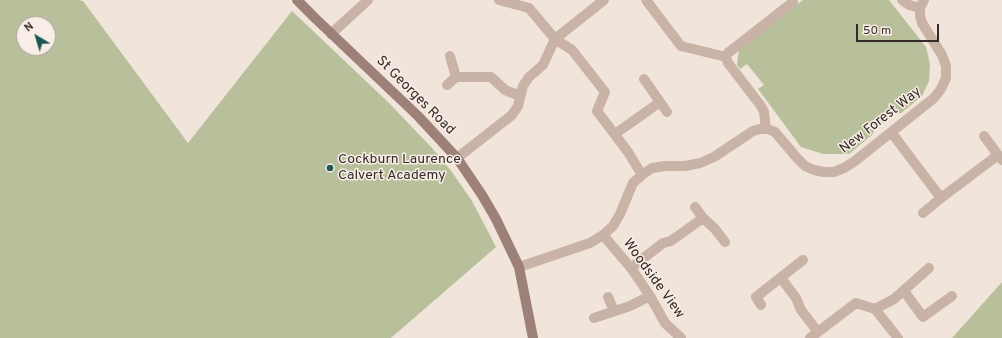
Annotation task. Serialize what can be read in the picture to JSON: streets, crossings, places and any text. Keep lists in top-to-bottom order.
{
  "streets": {
    "street": ["St Georges Road", "New Forest Way", "Woodside View"]
  },
  "places": ["Cockburn Laurence Calvert Academy"],
  "scale_bar": "50 m",
  "north": "top left"
}
